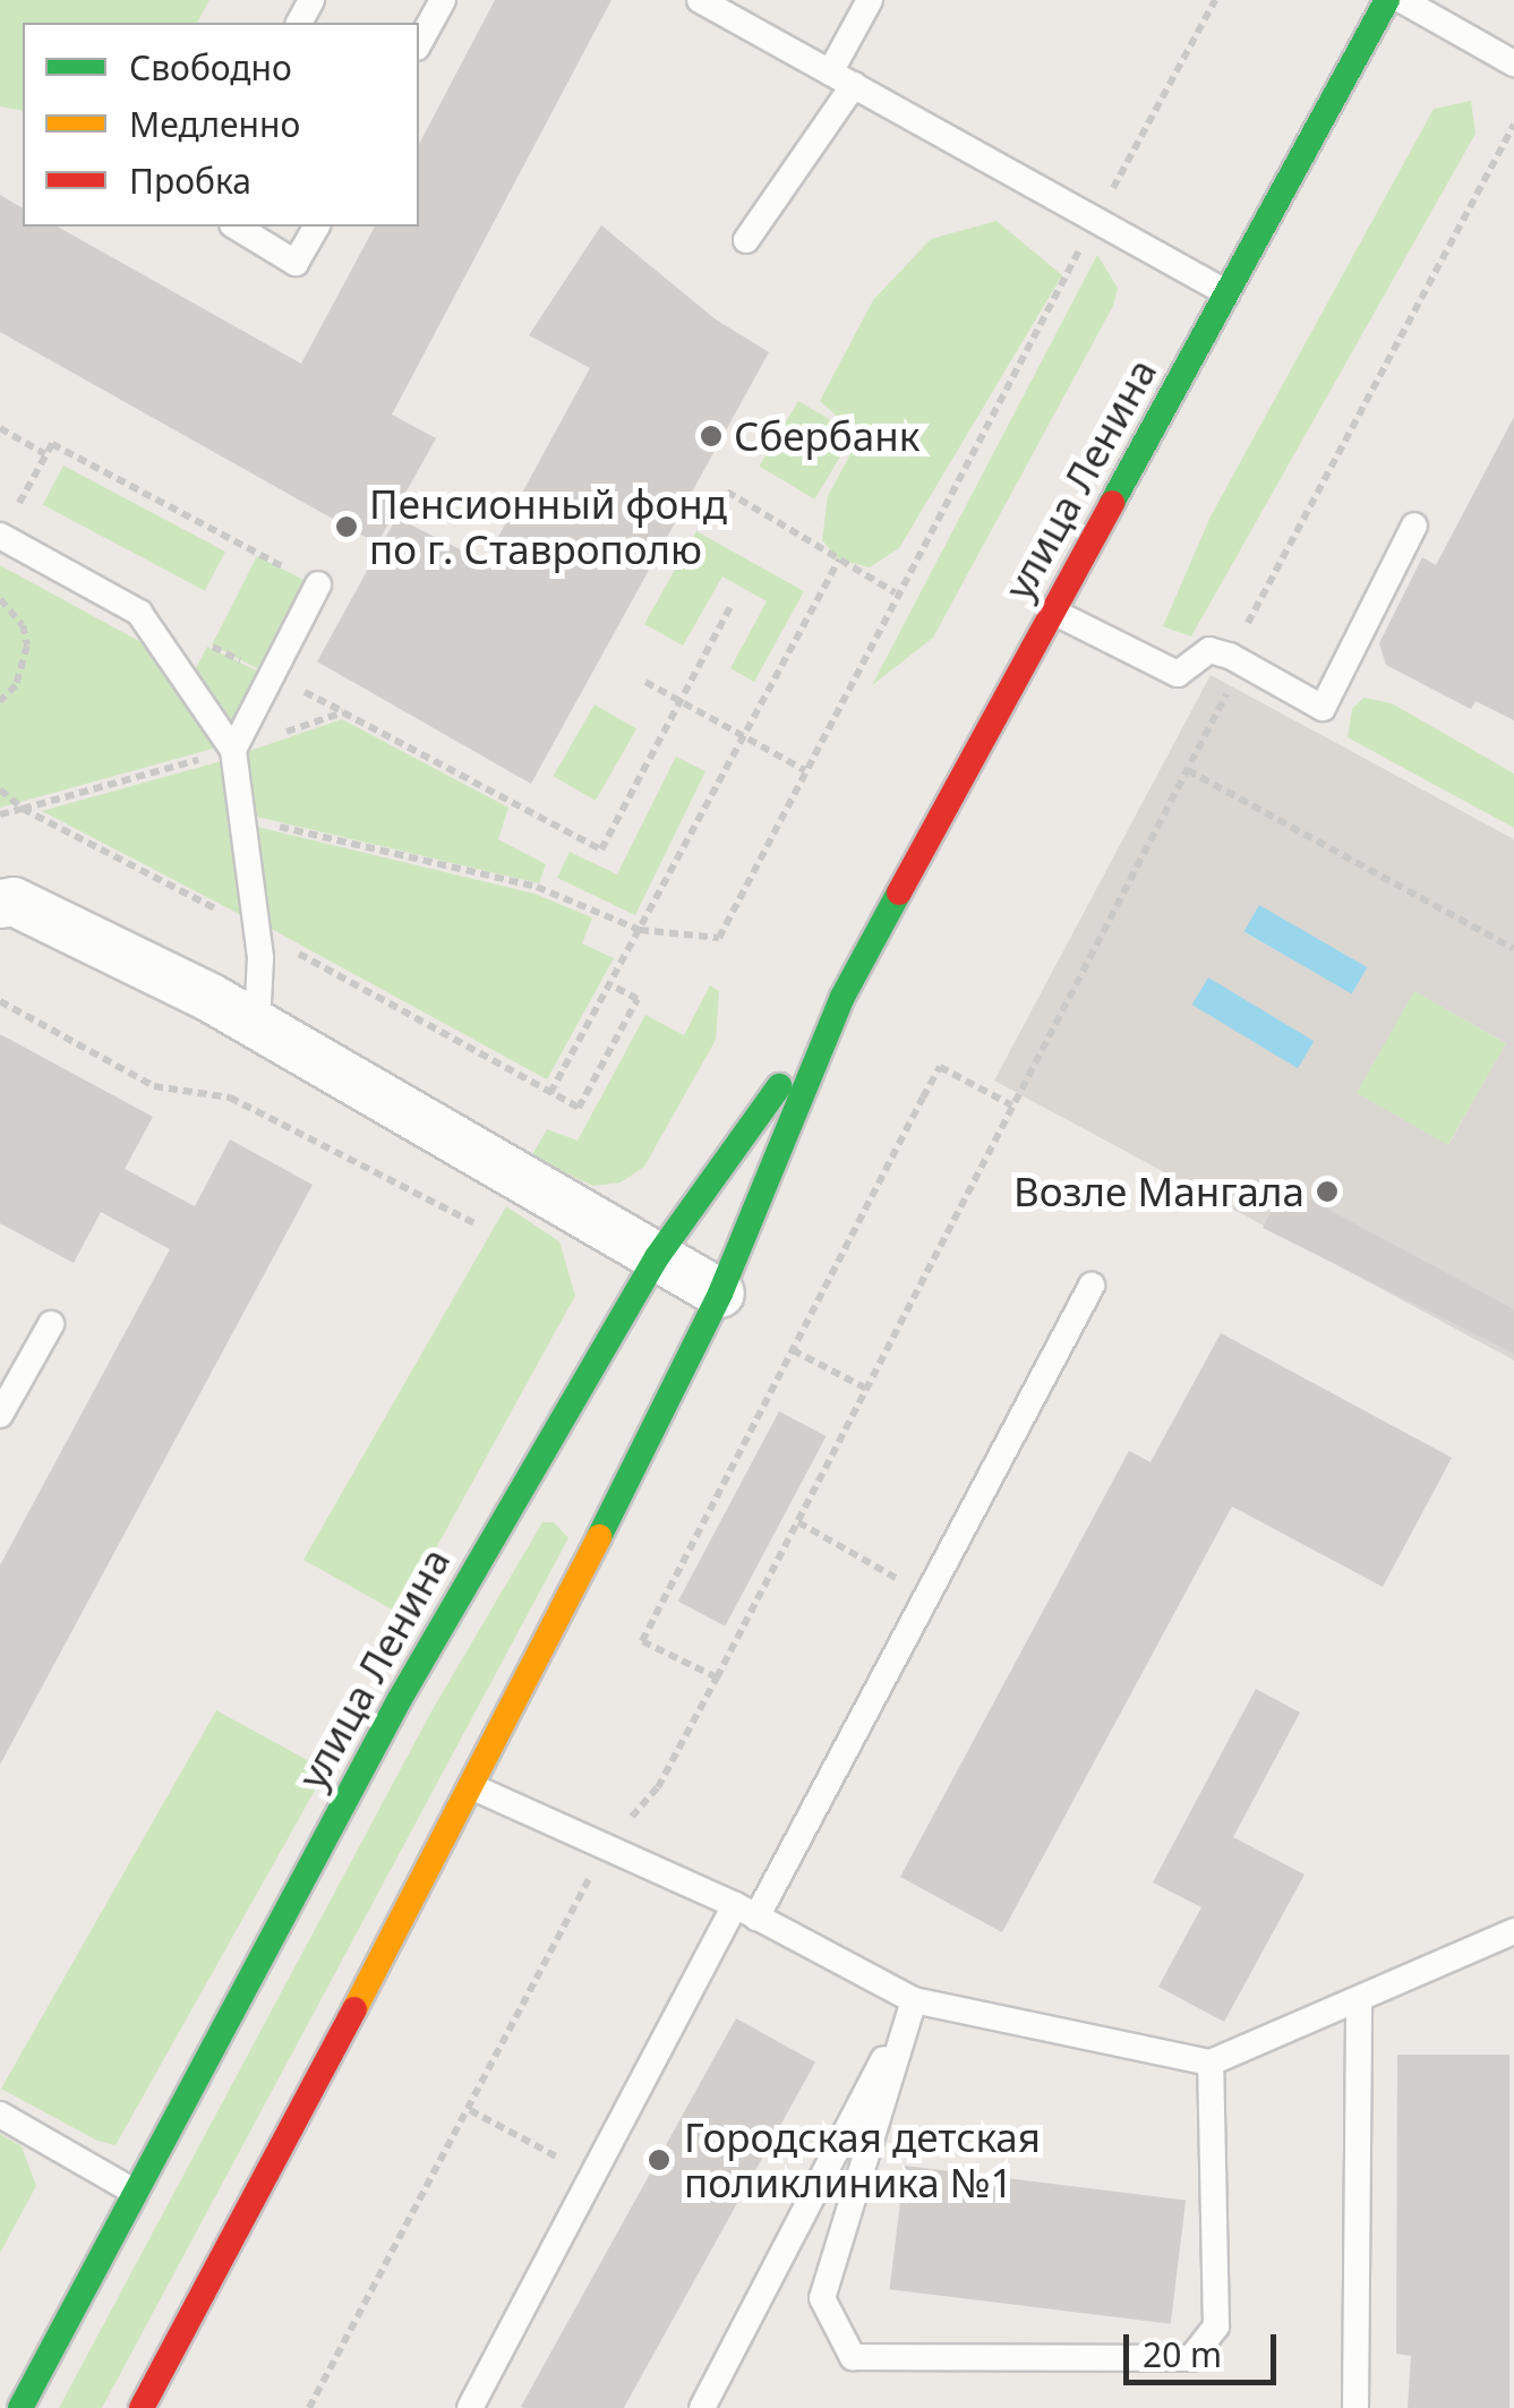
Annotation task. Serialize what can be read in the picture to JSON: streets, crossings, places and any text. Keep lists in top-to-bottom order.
{
  "streets": {
    "main road": ["улица Ленина"]
  },
  "places": [
    "Сбербанк",
    "Пенсионный фонд по г. Ставрополю",
    "Возле Мангала",
    "Городская детская поликлиника №1"
  ],
  "legend": ["Свободно", "Медленно", "Пробка"],
  "scale_bar": "20 m"
}
